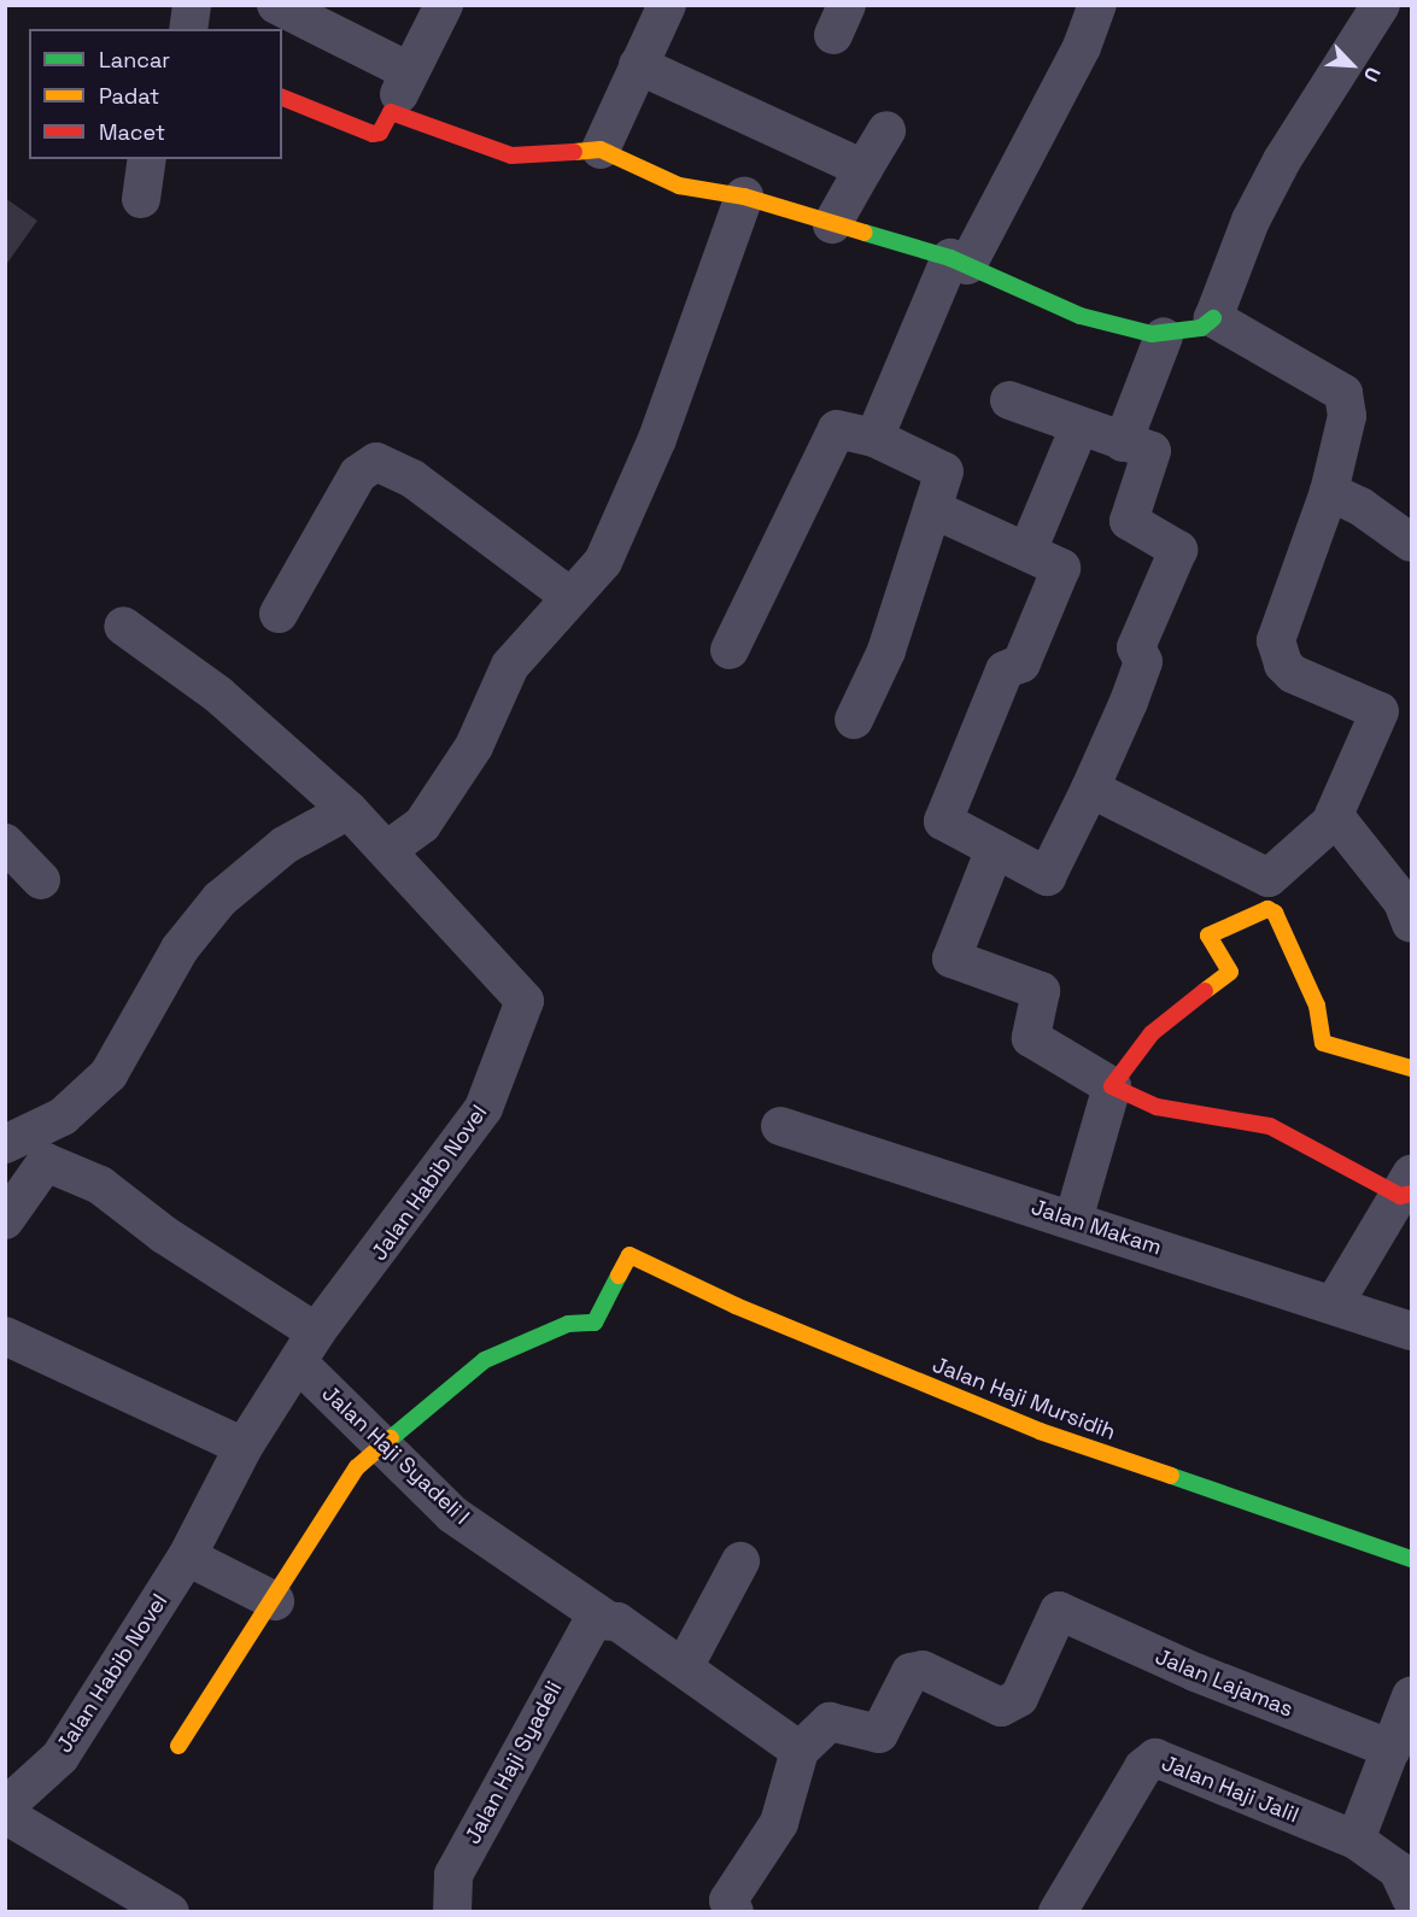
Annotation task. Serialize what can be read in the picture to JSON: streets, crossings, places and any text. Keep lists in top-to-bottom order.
{
  "streets": {
    "street": [
      "Jalan Habib Novel",
      "Jalan Makam",
      "Jalan Haji Mursidih",
      "Jalan Haji Syadeli I",
      "Jalan Lajamas",
      "Jalan Haji Syadeli",
      "Jalan Haji Jalil"
    ]
  },
  "crossings": [
    ["Jalan Habib Novel", "Jalan Haji Syadeli I"],
    ["Jalan Haji Mursidih", "Jalan Haji Syadeli I"],
    ["Jalan Haji Syadeli I", "Jalan Lajamas"],
    ["Jalan Haji Syadeli I", "Jalan Haji Syadeli"]
  ],
  "legend": ["Lancar", "Padat", "Macet"],
  "north": "bottom right"
}
